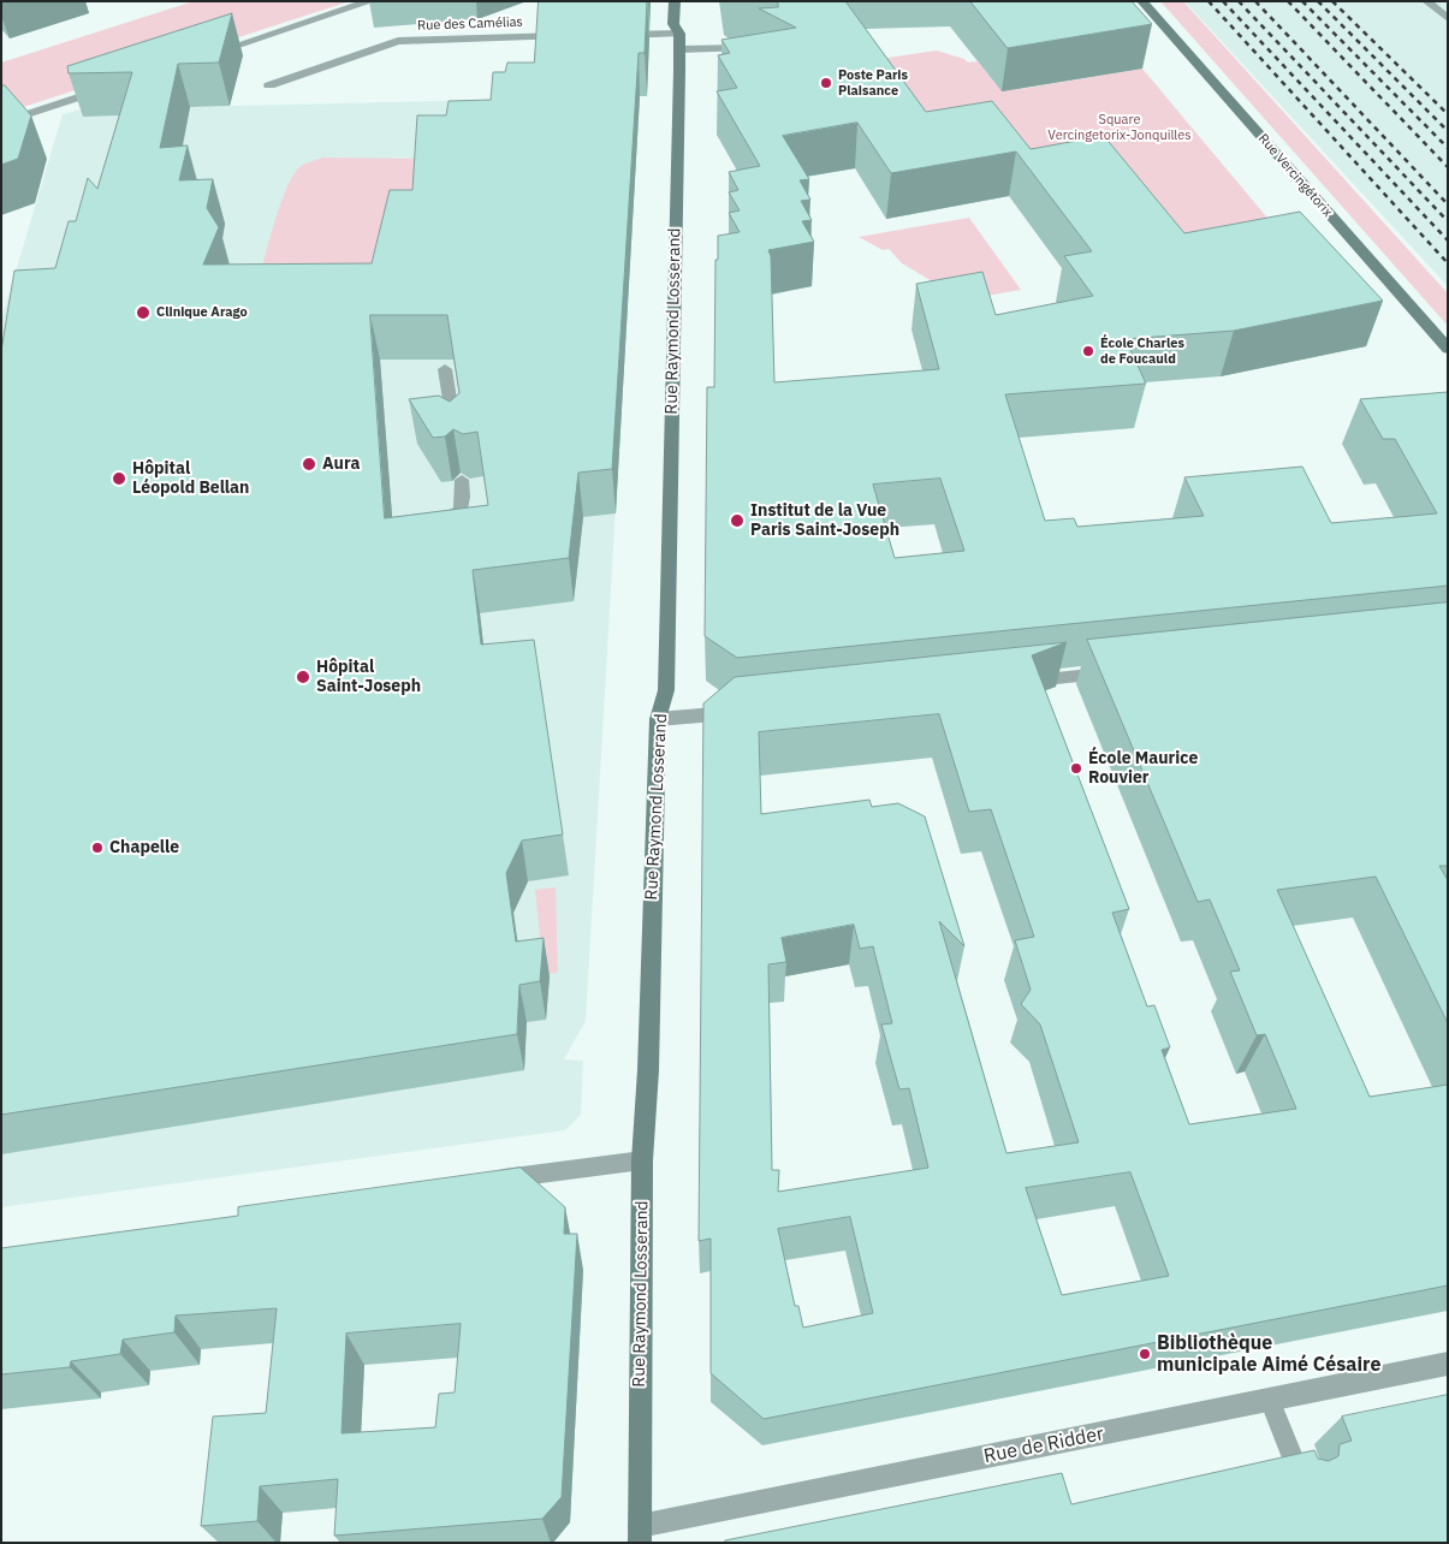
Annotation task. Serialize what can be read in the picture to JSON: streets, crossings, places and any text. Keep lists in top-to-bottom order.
{
  "streets": {
    "street": [
      "Rue des Camélias",
      "Rue Vercingétorix",
      "Rue Raymond Losserand",
      "Rue de Ridder"
    ]
  },
  "crossings": [
    ["Rue Raymond Losserand", "Rue de Ridder"]
  ],
  "parks": ["Square Vercingetorix-Jonquilles"],
  "places": [
    "Poste Paris Plaisance",
    "Clinique Arago",
    "École Charles de Foucauld",
    "Aura",
    "Hôpital Léopold Bellan",
    "Institut de la Vue Paris Saint-Joseph",
    "Hôpital Saint-Joseph",
    "École Maurice Rouvier",
    "Chapelle",
    "Bibliothèque municipale Aimé Césaire"
  ]
}
